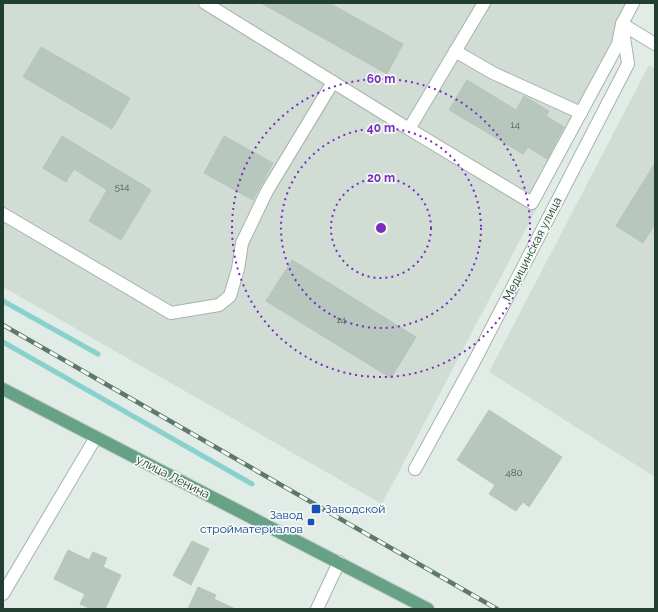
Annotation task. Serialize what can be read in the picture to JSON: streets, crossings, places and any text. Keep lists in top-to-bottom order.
{
  "streets": {
    "main road": ["улица Ленина"],
    "street": ["Медицинская улица"]
  },
  "places": {
    "transit": ["Заводской", "Завод стройматериалов"]
  },
  "house_numbers": [
    "14",
    "514",
    "14",
    "480"
  ],
  "rings": ["60 m", "40 m", "20 m"]
}
